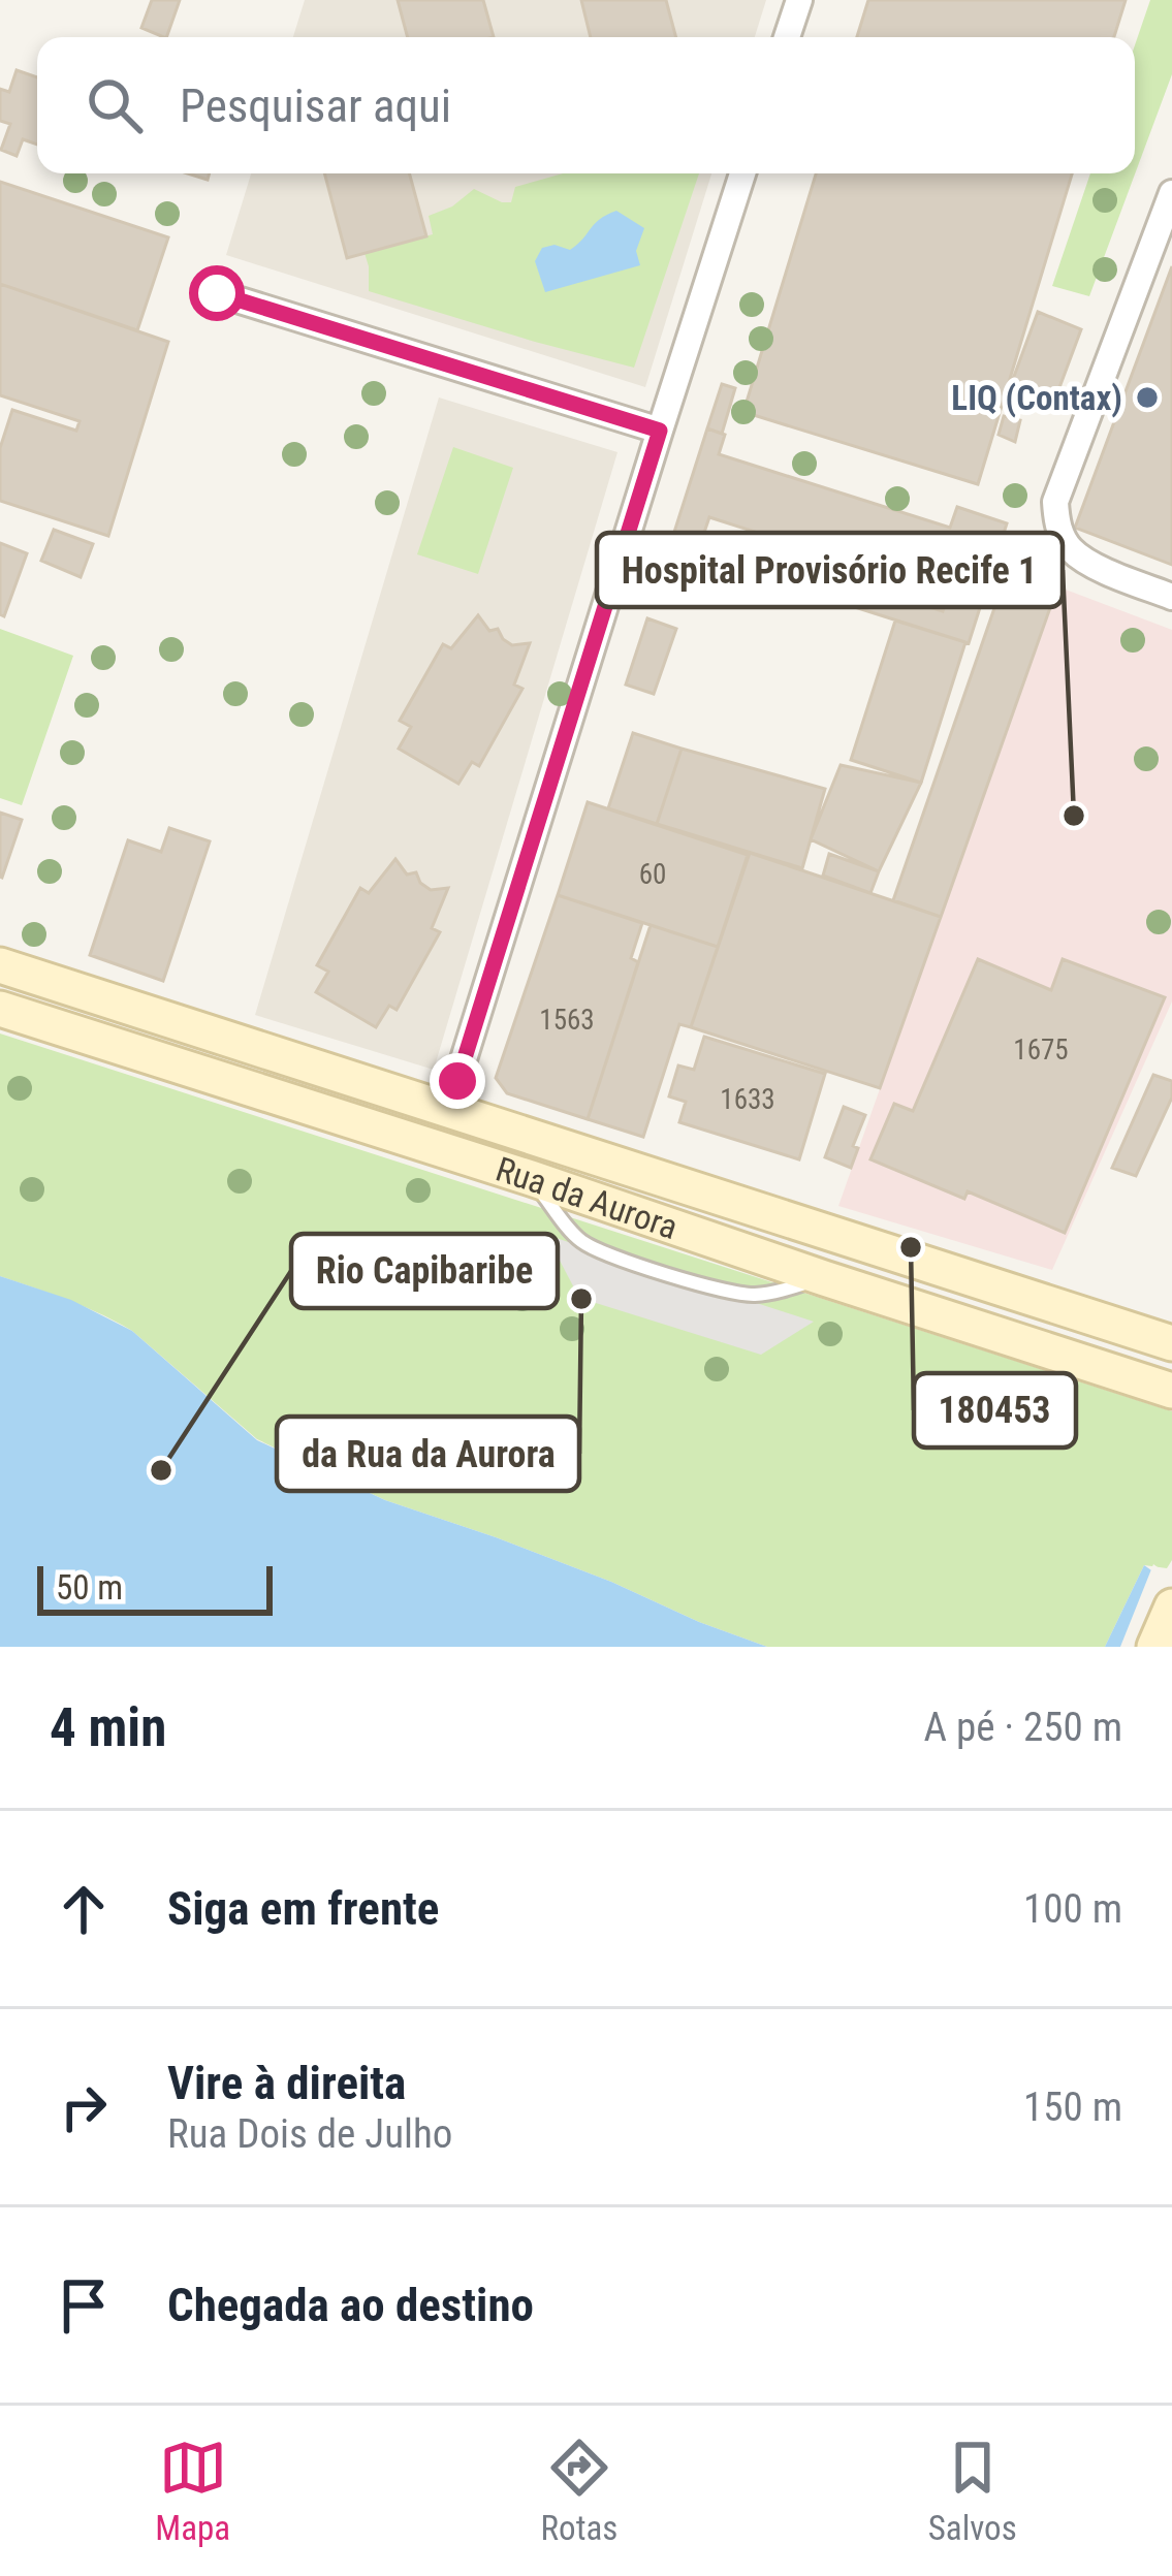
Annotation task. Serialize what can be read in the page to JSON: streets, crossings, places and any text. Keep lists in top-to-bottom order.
{
  "streets": {
    "main road": ["Rua da Aurora"]
  },
  "places": [
    "LIQ (Contax)",
    "Hospital Provisório Recife 1",
    "180453",
    "da Rua da Aurora",
    "Rio Capibaribe"
  ],
  "house_numbers": [
    "60",
    "1563",
    "1675",
    "1633"
  ],
  "scale_bar": "50 m",
  "page": {
    "search": "Pesquisar aqui",
    "scale": "50 m",
    "heading": ["4 min", "A pé · 250 m"],
    "list": [
      ["Siga em frente", "100 m"],
      ["Vire à direita", "Rua Dois de Julho", "150 m"],
      "Chegada ao destino"
    ],
    "nav": ["Mapa", "Rotas", "Salvos"]
  }
}
